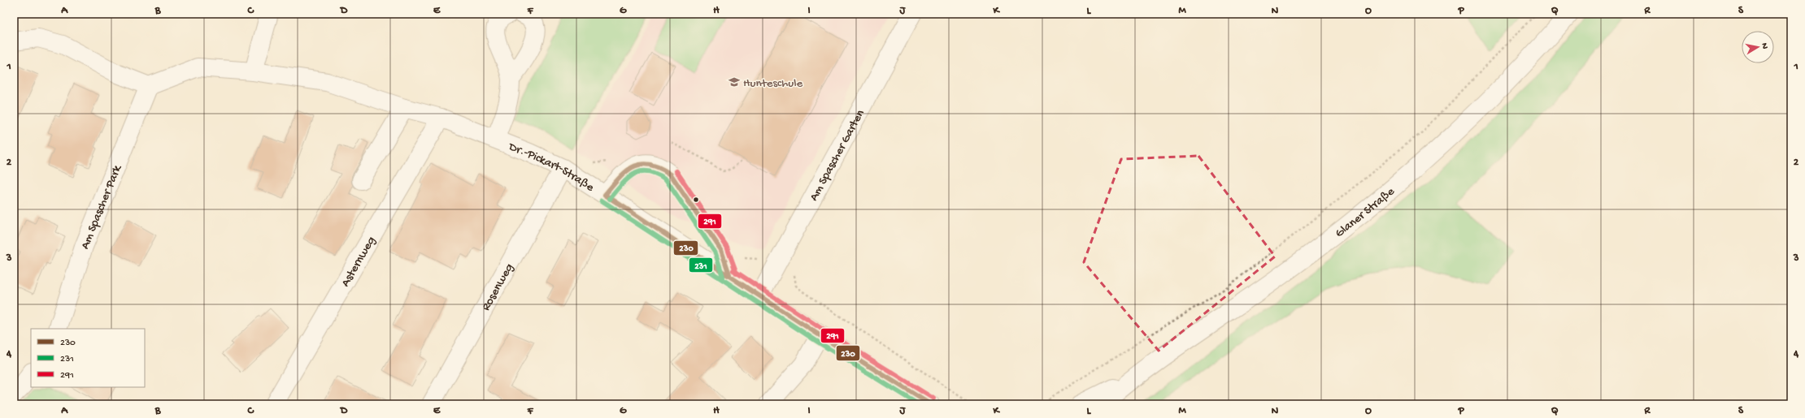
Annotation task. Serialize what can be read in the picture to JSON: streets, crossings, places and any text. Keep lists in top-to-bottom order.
{
  "streets": {
    "street": [
      "Am Spascher Garten",
      "Dr.-Pickart-Straße",
      "Am Spascher Park",
      "Glaner Straße",
      "Asternweg",
      "Rosenweg"
    ]
  },
  "crossings": [
    ["Am Spascher Garten", "Dr.-Pickart-Straße"],
    ["Dr.-Pickart-Straße", "Asternweg"],
    ["Dr.-Pickart-Straße", "Rosenweg"]
  ],
  "places": {
    "school or university": ["Hunteschule"]
  },
  "lines": ["transit line 230", "transit line 231", "transit line 291"],
  "legend": ["230", "231", "291"],
  "north": "right",
  "grid": {
    "columns": [
      "A",
      "B",
      "C",
      "D",
      "E",
      "F",
      "G",
      "H",
      "I",
      "J",
      "K",
      "L",
      "M",
      "N",
      "O",
      "P",
      "Q",
      "R",
      "S"
    ],
    "rows": [
      "1",
      "2",
      "3",
      "4"
    ]
  }
}
